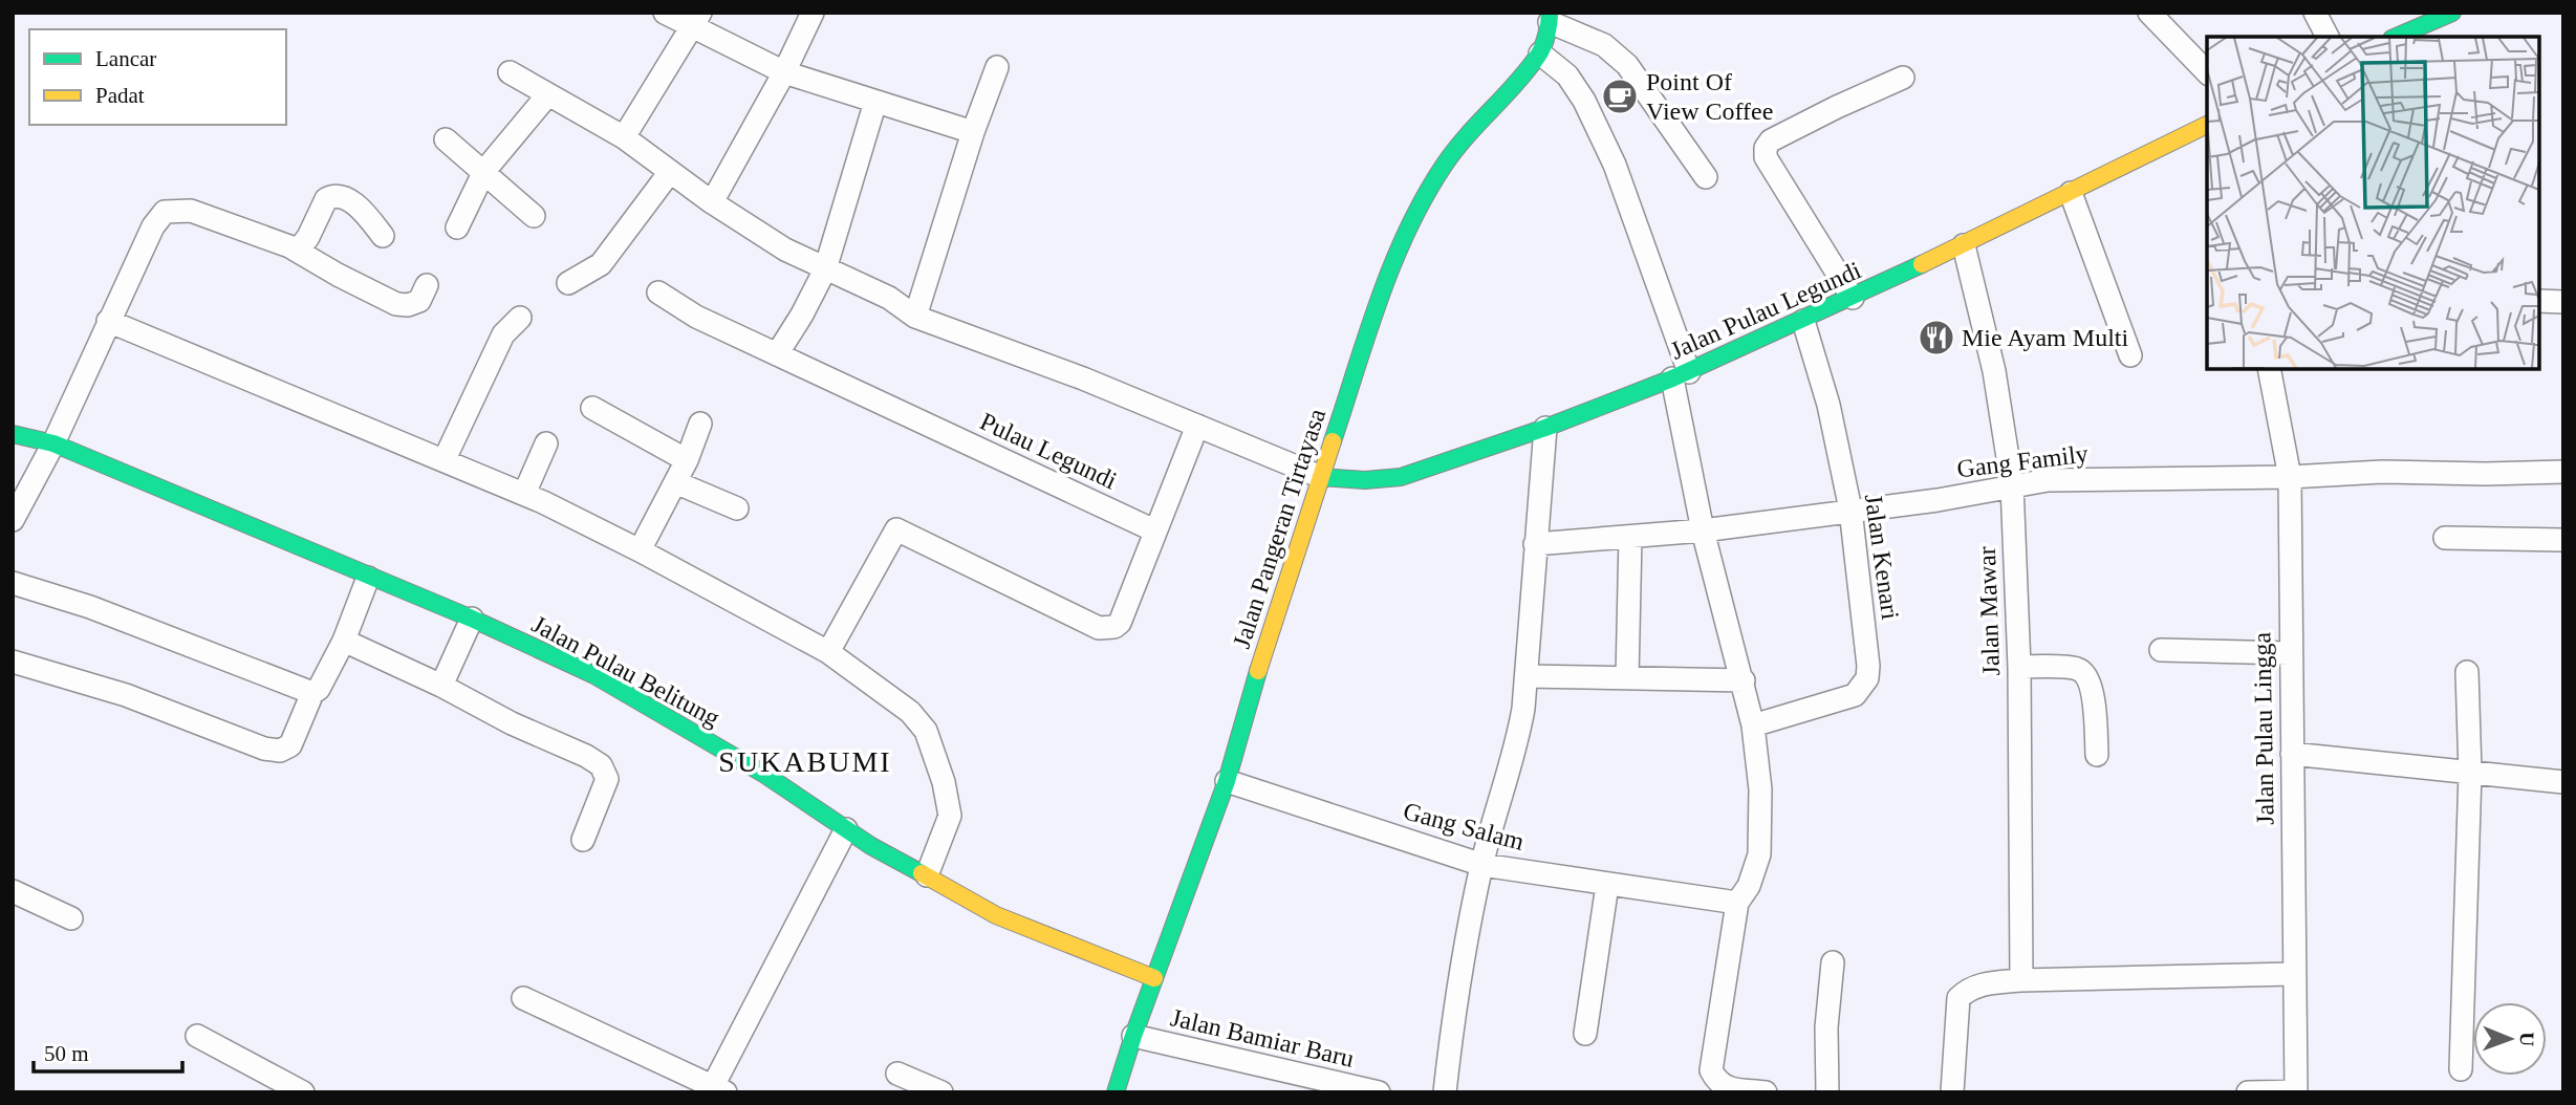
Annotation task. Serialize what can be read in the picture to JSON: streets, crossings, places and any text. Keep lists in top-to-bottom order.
{
  "streets": {
    "street": [
      "Jalan Pulau Legundi",
      "Pulau Legundi",
      "Gang Family",
      "Jalan Pangeran Tirtayasa",
      "Jalan Kenari",
      "Jalan Mawar",
      "Jalan Pulau Belitung",
      "Jalan Pulau Lingga",
      "Gang Salam",
      "Jalan Bamiar Baru"
    ]
  },
  "crossings": [
    ["Jalan Pulau Legundi", "Jalan Pangeran Tirtayasa"],
    ["Jalan Pulau Legundi", "Jalan Kenari"],
    ["Jalan Pulau Legundi", "Jalan Mawar"],
    ["Gang Family", "Jalan Kenari"],
    ["Gang Family", "Jalan Mawar"],
    ["Gang Family", "Jalan Pulau Lingga"],
    ["Jalan Pangeran Tirtayasa", "Jalan Pulau Belitung"],
    ["Jalan Pangeran Tirtayasa", "Gang Salam"],
    ["Jalan Pangeran Tirtayasa", "Jalan Bamiar Baru"]
  ],
  "districts": ["SUKABUMI"],
  "places": {
    "cafe": ["Point Of View Coffee"],
    "restaurant": ["Mie Ayam Multi"]
  },
  "legend": ["Lancar", "Padat"],
  "scale_bar": "50 m",
  "north": "right"
}
